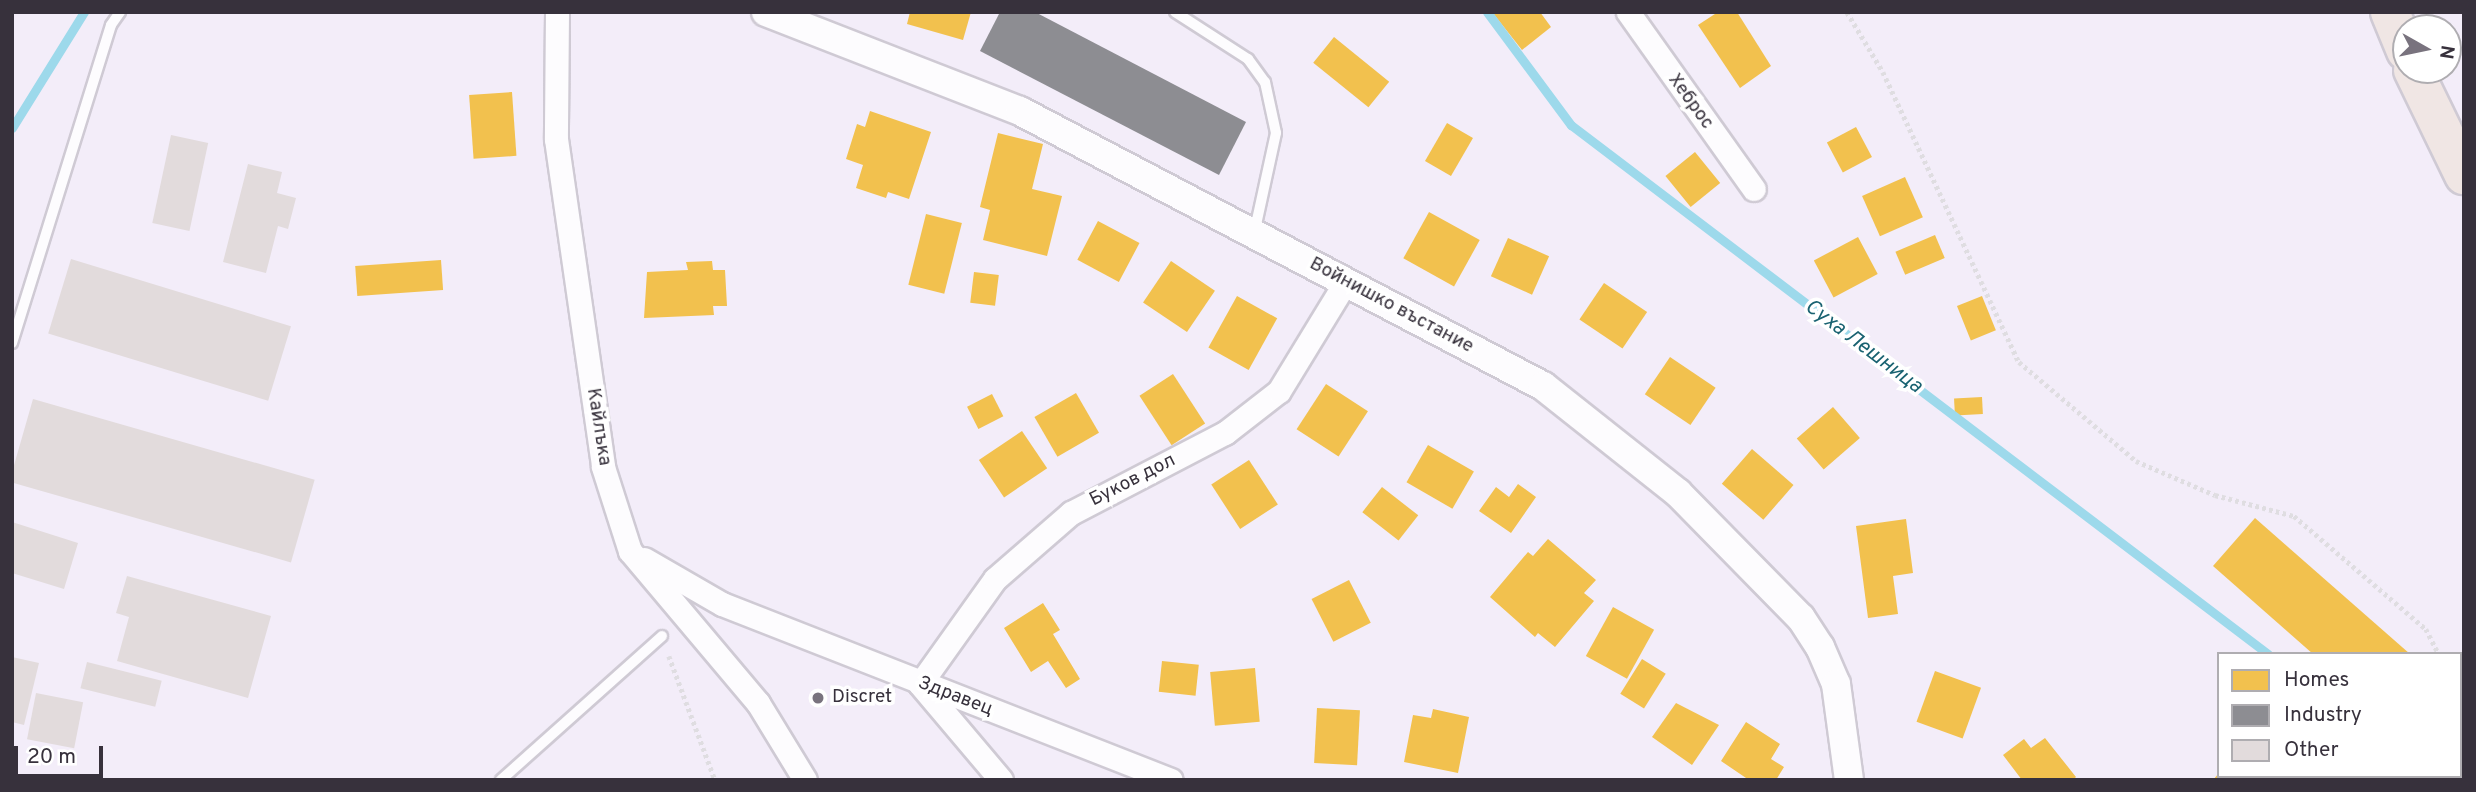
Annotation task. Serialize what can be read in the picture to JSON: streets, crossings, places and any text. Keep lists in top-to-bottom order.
{
  "streets": {
    "street": [
      "Хеброс",
      "Войнишко въстание",
      "Кайлъка",
      "Буков дол",
      "Здравец"
    ]
  },
  "crossings": [
    ["Войнишко въстание", "Буков дол"],
    ["Кайлъка", "Здравец"],
    ["Буков дол", "Здравец"]
  ],
  "water": ["Суха Лешница"],
  "places": ["Discret"],
  "legend": ["Homes", "Industry", "Other"],
  "scale_bar": "20 m",
  "north": "right"
}
